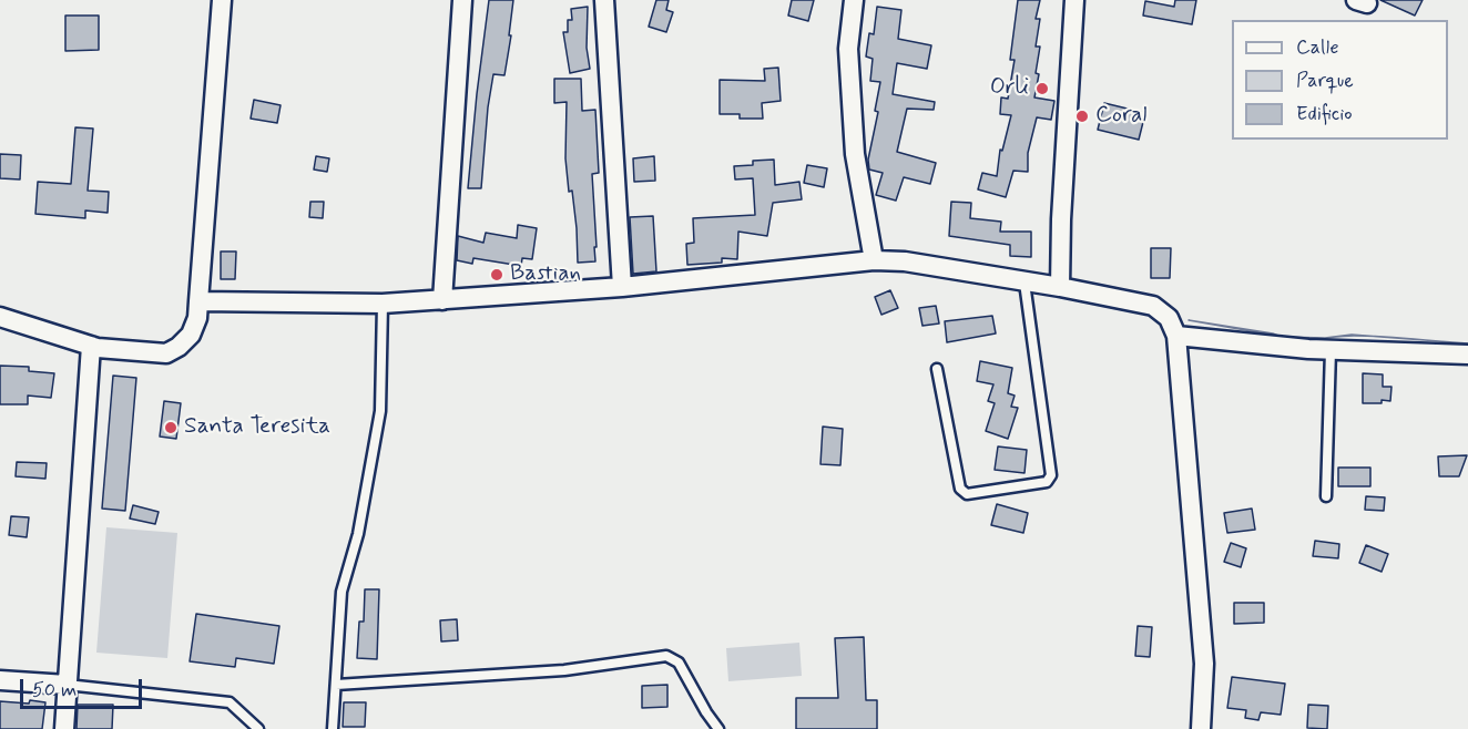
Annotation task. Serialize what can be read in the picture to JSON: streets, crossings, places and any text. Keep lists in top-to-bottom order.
{
  "places": [
    "Orli",
    "Coral",
    "Bastian",
    "Santa Teresita"
  ],
  "legend": ["Calle", "Parque", "Edificio"],
  "scale_bar": "50 m"
}
